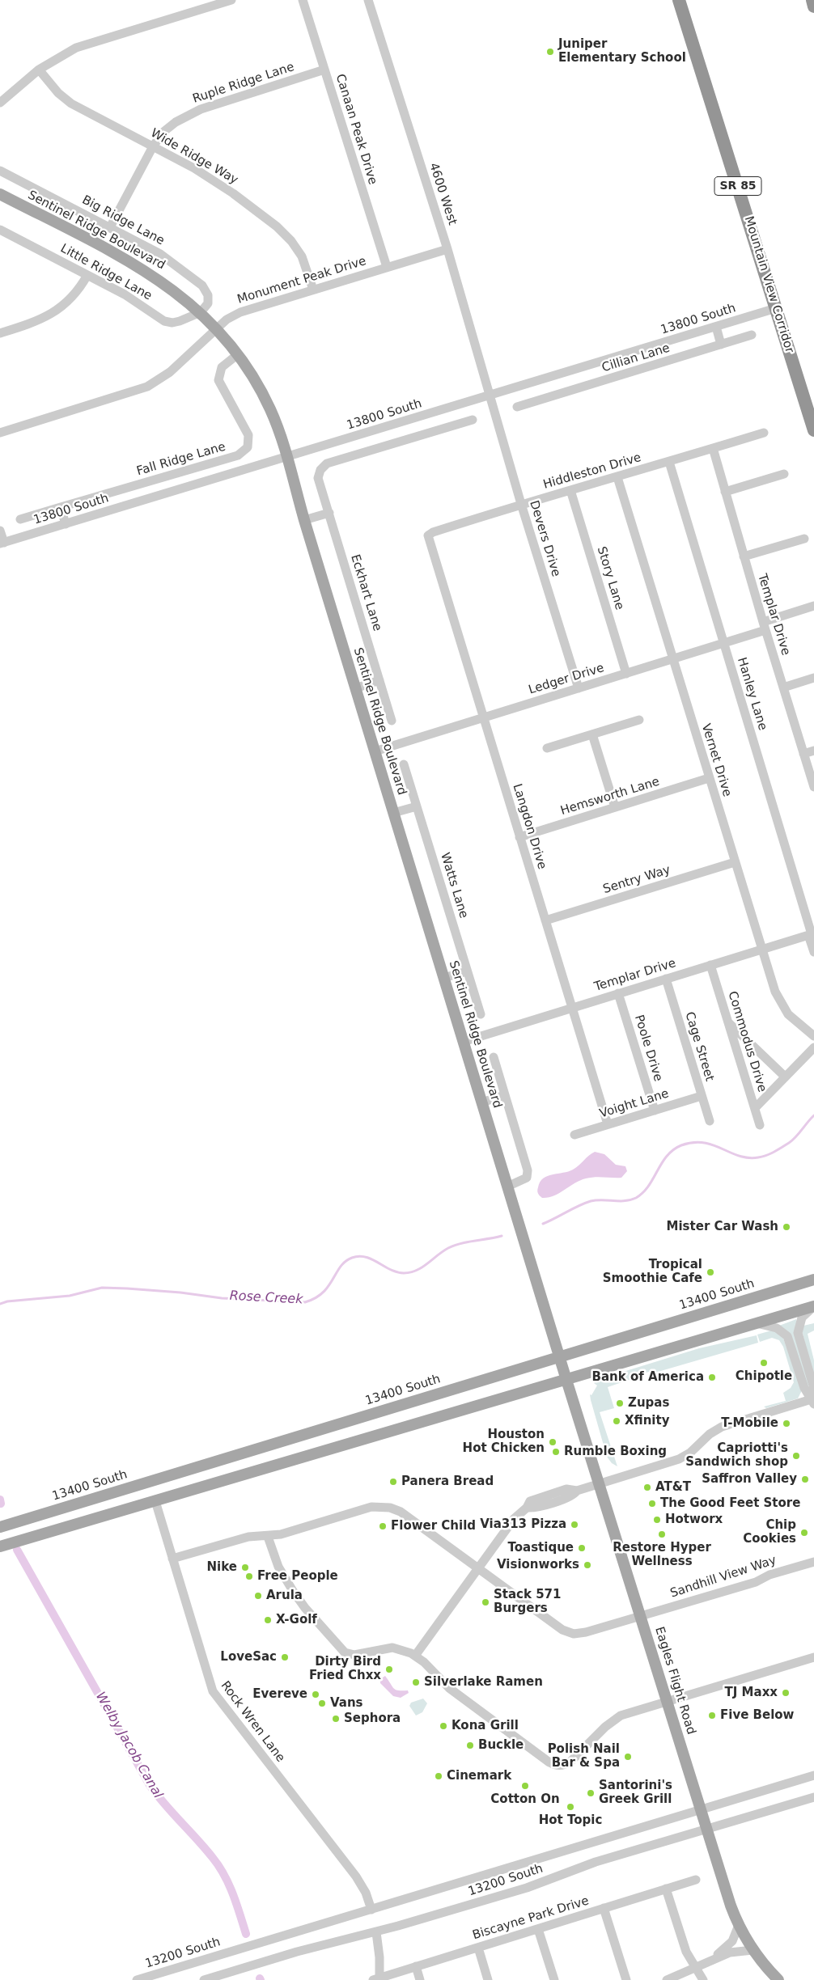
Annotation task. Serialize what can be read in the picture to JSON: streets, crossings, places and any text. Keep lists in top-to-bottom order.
{
  "streets": {
    "highway": ["SR 85", "Mountain View Corridor"],
    "main road": ["Sentinel Ridge Boulevard", "13400 South", "Eagles Flight Road"],
    "street": [
      "Ruple Ridge Lane",
      "Canaan Peak Drive",
      "Wide Ridge Way",
      "4600 West",
      "Big Ridge Lane",
      "Little Ridge Lane",
      "Monument Peak Drive",
      "13800 South",
      "Cillian Lane",
      "Fall Ridge Lane",
      "Hiddleston Drive",
      "Devers Drive",
      "Story Lane",
      "Eckhart Lane",
      "Templar Drive",
      "Ledger Drive",
      "Hanley Lane",
      "Vernet Drive",
      "Hemsworth Lane",
      "Langdon Drive",
      "Sentry Way",
      "Watts Lane",
      "Commodus Drive",
      "Cage Street",
      "Poole Drive",
      "Voight Lane",
      "Sandhill View Way",
      "Rock Wren Lane",
      "13200 South",
      "Biscayne Park Drive"
    ]
  },
  "crossings": [
    ["Ruple Ridge Lane", "Canaan Peak Drive"],
    ["Ruple Ridge Lane", "Wide Ridge Way"],
    ["Ruple Ridge Lane", "Big Ridge Lane"],
    ["Canaan Peak Drive", "Monument Peak Drive"],
    ["Wide Ridge Way", "Monument Peak Drive"],
    ["4600 West", "Monument Peak Drive"],
    ["4600 West", "13800 South"],
    ["4600 West", "Devers Drive"],
    ["Big Ridge Lane", "Sentinel Ridge Boulevard"],
    ["Big Ridge Lane", "Little Ridge Lane"],
    ["Sentinel Ridge Boulevard", "Little Ridge Lane"],
    ["Sentinel Ridge Boulevard", "Monument Peak Drive"],
    ["Sentinel Ridge Boulevard", "13800 South"],
    ["Sentinel Ridge Boulevard", "Fall Ridge Lane"],
    ["Sentinel Ridge Boulevard", "Templar Drive"],
    ["Sentinel Ridge Boulevard", "Ledger Drive"],
    ["Sentinel Ridge Boulevard", "13400 South"],
    ["Sentinel Ridge Boulevard", "Eagles Flight Road"],
    ["Mountain View Corridor", "13800 South"],
    ["13800 South", "Devers Drive"],
    ["Hiddleston Drive", "Devers Drive"],
    ["Hiddleston Drive", "Story Lane"],
    ["Hiddleston Drive", "Templar Drive"],
    ["Hiddleston Drive", "Hanley Lane"],
    ["Hiddleston Drive", "Vernet Drive"],
    ["Hiddleston Drive", "Langdon Drive"],
    ["Devers Drive", "Ledger Drive"],
    ["Story Lane", "Ledger Drive"],
    ["Templar Drive", "Ledger Drive"],
    ["Templar Drive", "Hanley Lane"],
    ["Templar Drive", "Vernet Drive"],
    ["Templar Drive", "Langdon Drive"],
    ["Templar Drive", "Commodus Drive"],
    ["Templar Drive", "Cage Street"],
    ["Templar Drive", "Poole Drive"],
    ["Ledger Drive", "Hanley Lane"],
    ["Ledger Drive", "Vernet Drive"],
    ["Ledger Drive", "Langdon Drive"],
    ["Vernet Drive", "Hemsworth Lane"],
    ["Vernet Drive", "Sentry Way"],
    ["Hemsworth Lane", "Langdon Drive"],
    ["Langdon Drive", "Sentry Way"],
    ["Langdon Drive", "Voight Lane"],
    ["Cage Street", "Voight Lane"],
    ["Poole Drive", "Voight Lane"],
    ["Sandhill View Way", "Eagles Flight Road"],
    ["Sandhill View Way", "Rock Wren Lane"],
    ["Eagles Flight Road", "13200 South"],
    ["Rock Wren Lane", "13200 South"]
  ],
  "water": ["Rose Creek", "Welby Jacob Canal"],
  "places": [
    "Juniper Elementary School",
    "Mister Car Wash",
    "Tropical Smoothie Cafe",
    "Chipotle",
    "Bank of America",
    "Zupas",
    "Xfinity",
    "T-Mobile",
    "Houston Hot Chicken",
    "Rumble Boxing",
    "Capriotti's Sandwich shop",
    "Saffron Valley",
    "Panera Bread",
    "AT&T",
    "The Good Feet Store",
    "Hotworx",
    "Via313 Pizza",
    "Flower Child",
    "Chip Cookies",
    "Restore Hyper Wellness",
    "Toastique",
    "Visionworks",
    "Nike",
    "Free People",
    "Arula",
    "Stack 571 Burgers",
    "X-Golf",
    "LoveSac",
    "Dirty Bird Fried Chxx",
    "Silverlake Ramen",
    "TJ Maxx",
    "Evereve",
    "Vans",
    "Five Below",
    "Sephora",
    "Kona Grill",
    "Buckle",
    "Polish Nail Bar & Spa",
    "Cinemark",
    "Cotton On",
    "Santorini's Greek Grill",
    "Hot Topic"
  ]
}
